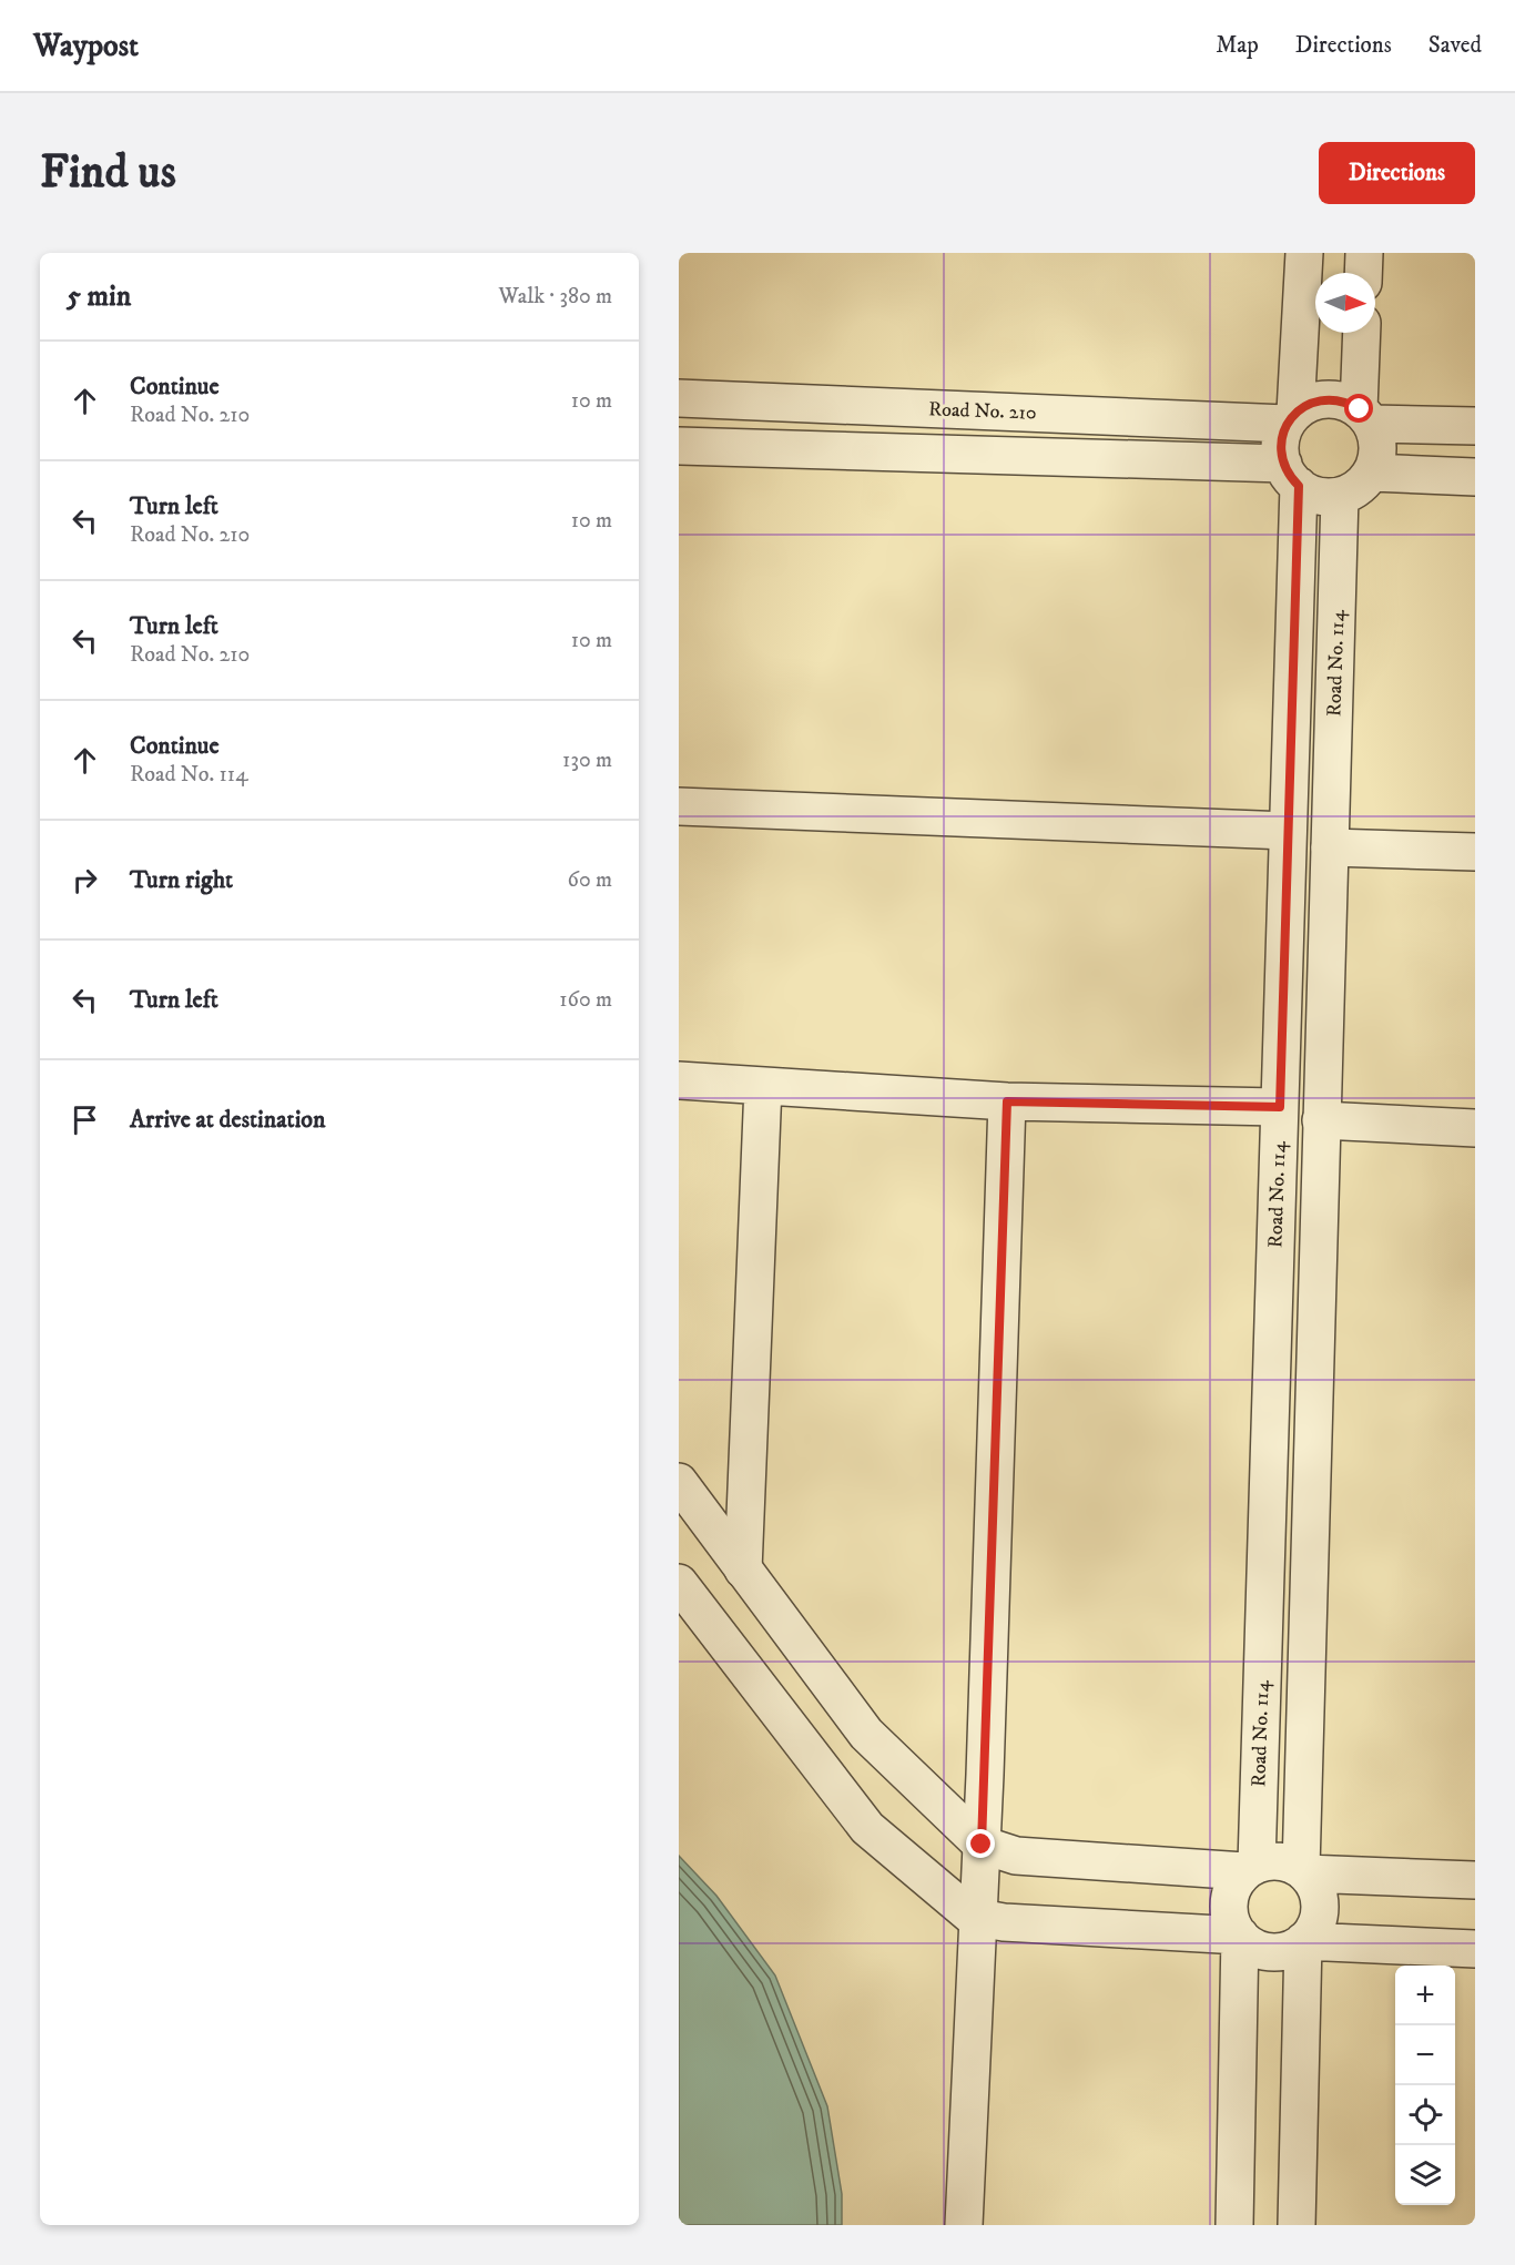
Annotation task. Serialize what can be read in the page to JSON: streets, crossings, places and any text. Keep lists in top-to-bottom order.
{
  "streets": {
    "street": ["Road No. 210", "Road No. 114"]
  },
  "crossings": [
    ["Road No. 210", "Road No. 114"]
  ],
  "north": "right",
  "page": {
    "header": "Waypost",
    "nav": ["Map", "Directions", "Saved"],
    "buttons": "Directions",
    "title": "Find us",
    "heading": ["5 min", "Walk · 380 m"],
    "list": [
      ["Continue", "Road No. 210", "10 m"],
      ["Turn left", "Road No. 210", "10 m"],
      ["Turn left", "Road No. 210", "10 m"],
      ["Continue", "Road No. 114", "130 m"],
      ["Turn right", "60 m"],
      ["Turn left", "160 m"],
      "Arrive at destination"
    ],
    "map_buttons": ["+", "−"]
  }
}
